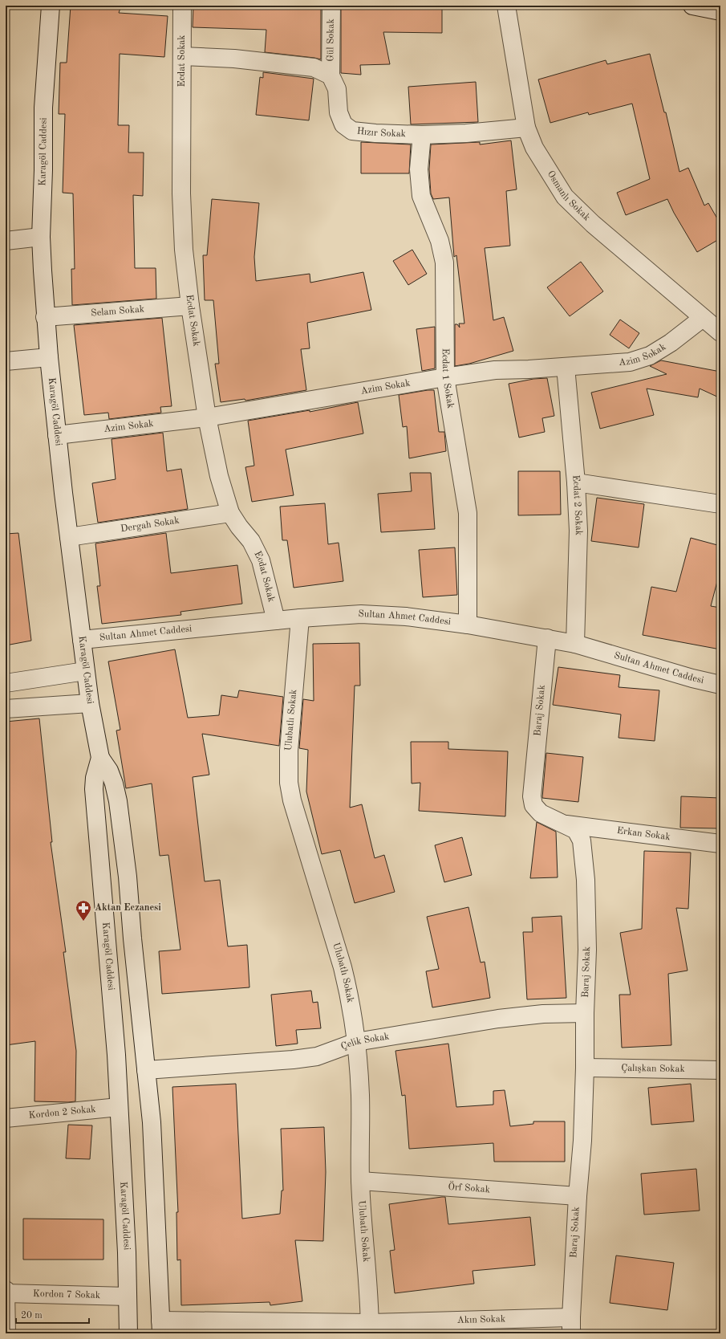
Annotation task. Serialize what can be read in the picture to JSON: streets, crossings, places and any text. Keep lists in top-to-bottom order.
{
  "streets": {
    "street": [
      "Gül Sokak",
      "Ecdat Sokak",
      "Hızır Sokak",
      "Karagöl Caddesi",
      "Osmanlı Sokak",
      "Selam Sokak",
      "Azim Sokak",
      "Ecdat 1 Sokak",
      "Ecdat 2 Sokak",
      "Dergah Sokak",
      "Sultan Ahmet Caddesi",
      "Baraj Sokak",
      "Ulubatlı Sokak",
      "Erkan Sokak",
      "Çelik Sokak",
      "Çalışkan Sokak",
      "Kordon 2 Sokak",
      "Örf Sokak",
      "Kordon 7 Sokak",
      "Akın Sokak"
    ]
  },
  "crossings": [
    ["Gül Sokak", "Hızır Sokak"],
    ["Ecdat Sokak", "Selam Sokak"],
    ["Ecdat Sokak", "Azim Sokak"],
    ["Ecdat Sokak", "Dergah Sokak"],
    ["Ecdat Sokak", "Sultan Ahmet Caddesi"],
    ["Hızır Sokak", "Osmanlı Sokak"],
    ["Hızır Sokak", "Ecdat 1 Sokak"],
    ["Karagöl Caddesi", "Selam Sokak"],
    ["Karagöl Caddesi", "Azim Sokak"],
    ["Karagöl Caddesi", "Dergah Sokak"],
    ["Karagöl Caddesi", "Sultan Ahmet Caddesi"],
    ["Karagöl Caddesi", "Kordon 2 Sokak"],
    ["Karagöl Caddesi", "Kordon 7 Sokak"],
    ["Osmanlı Sokak", "Azim Sokak"],
    ["Azim Sokak", "Ecdat 1 Sokak"],
    ["Azim Sokak", "Ecdat 2 Sokak"],
    ["Ecdat 1 Sokak", "Sultan Ahmet Caddesi"],
    ["Ecdat 2 Sokak", "Sultan Ahmet Caddesi"],
    ["Sultan Ahmet Caddesi", "Baraj Sokak"],
    ["Sultan Ahmet Caddesi", "Ulubatlı Sokak"],
    ["Baraj Sokak", "Erkan Sokak"],
    ["Baraj Sokak", "Çelik Sokak"],
    ["Baraj Sokak", "Çalışkan Sokak"],
    ["Baraj Sokak", "Örf Sokak"],
    ["Baraj Sokak", "Akın Sokak"],
    ["Ulubatlı Sokak", "Çelik Sokak"],
    ["Ulubatlı Sokak", "Örf Sokak"],
    ["Ulubatlı Sokak", "Akın Sokak"]
  ],
  "places": {
    "pharmacy": ["Aktan Eczanesi"]
  },
  "scale_bar": "20 m"
}
